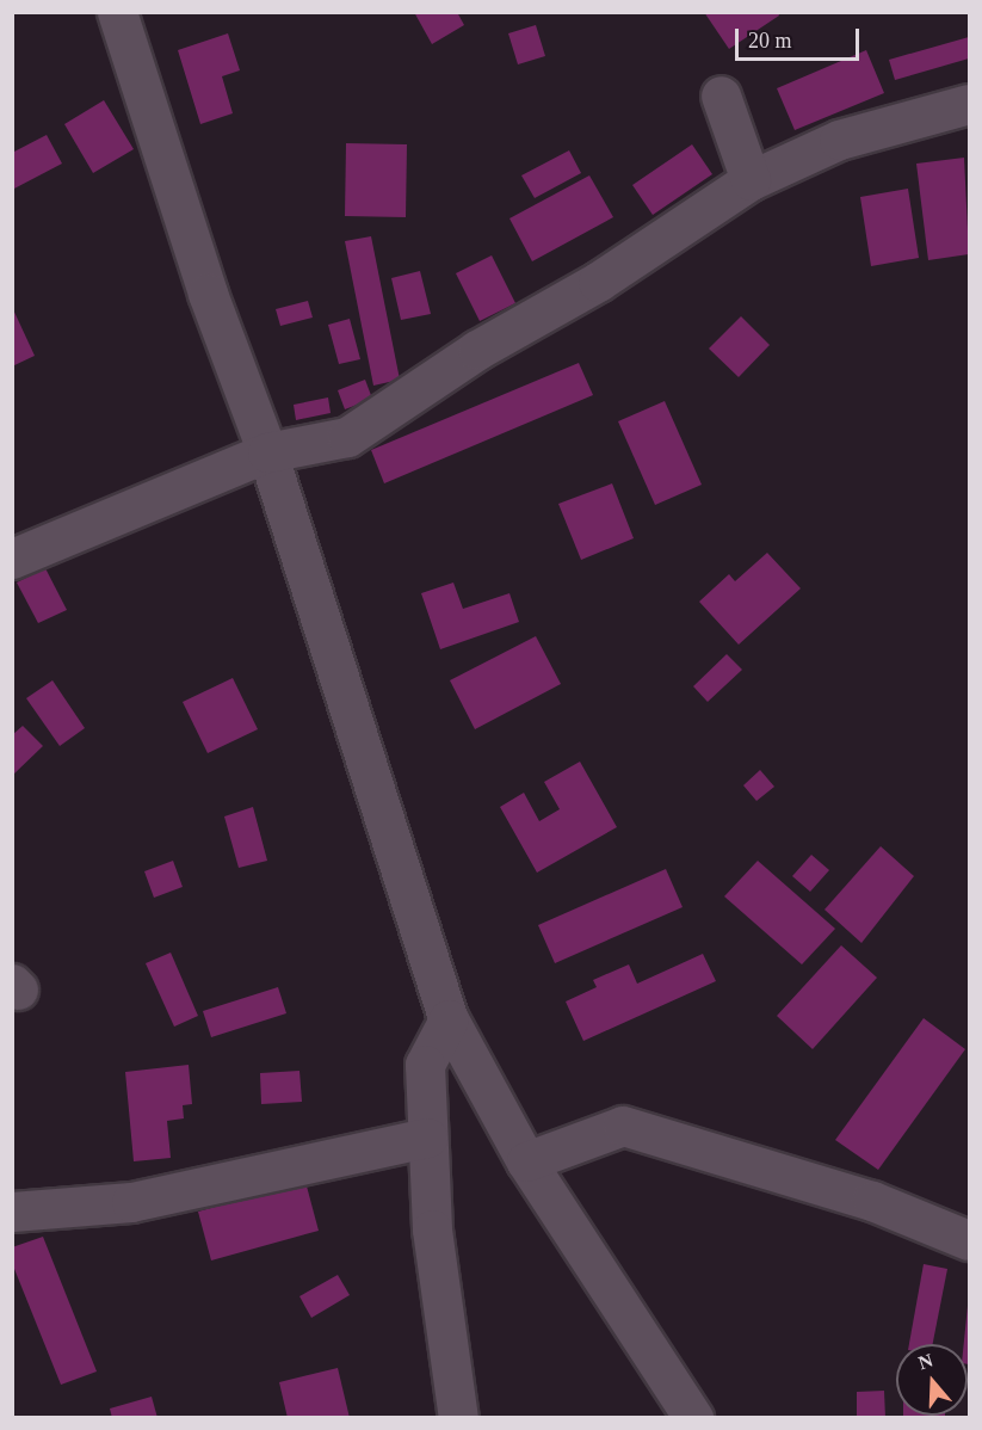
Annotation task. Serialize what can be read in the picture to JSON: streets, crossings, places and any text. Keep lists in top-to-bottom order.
{
  "scale_bar": "20 m",
  "north": "top"
}
